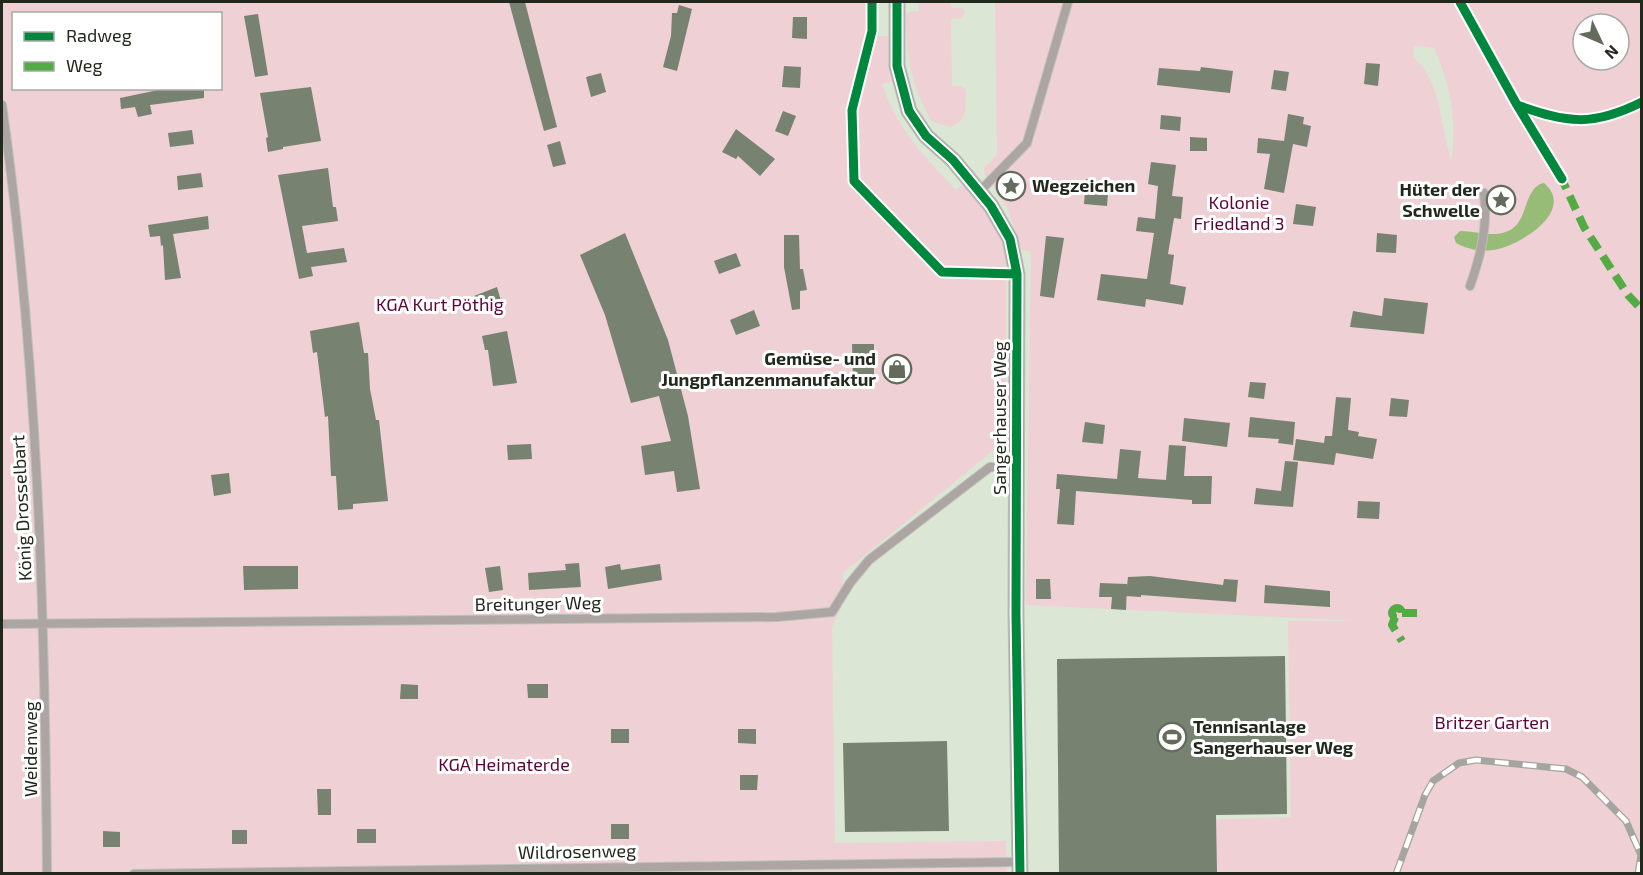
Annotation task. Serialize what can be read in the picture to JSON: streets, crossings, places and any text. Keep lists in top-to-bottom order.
{
  "streets": {
    "street": ["Sangerhauser Weg"],
    "lane": [
      "König Drosselbart",
      "Breitunger Weg",
      "Weidenweg",
      "Wildrosenweg"
    ]
  },
  "crossings": [
    ["Sangerhauser Weg", "Breitunger Weg"],
    ["Sangerhauser Weg", "Wildrosenweg"],
    ["König Drosselbart", "Breitunger Weg"],
    ["König Drosselbart", "Weidenweg"],
    ["Breitunger Weg", "Weidenweg"]
  ],
  "parks": [
    "Kolonie Friedland 3",
    "KGA Kurt Pöthig",
    "Britzer Garten",
    "KGA Heimaterde"
  ],
  "places": {
    "place": ["Wegzeichen", "Hüter der Schwelle"],
    "shop": ["Gemüse- und Jungpflanzenmanufaktur"],
    "sports": ["Tennisanlage Sangerhauser Weg"]
  },
  "legend": ["Radweg", "Weg"],
  "north": "bottom right"
}
